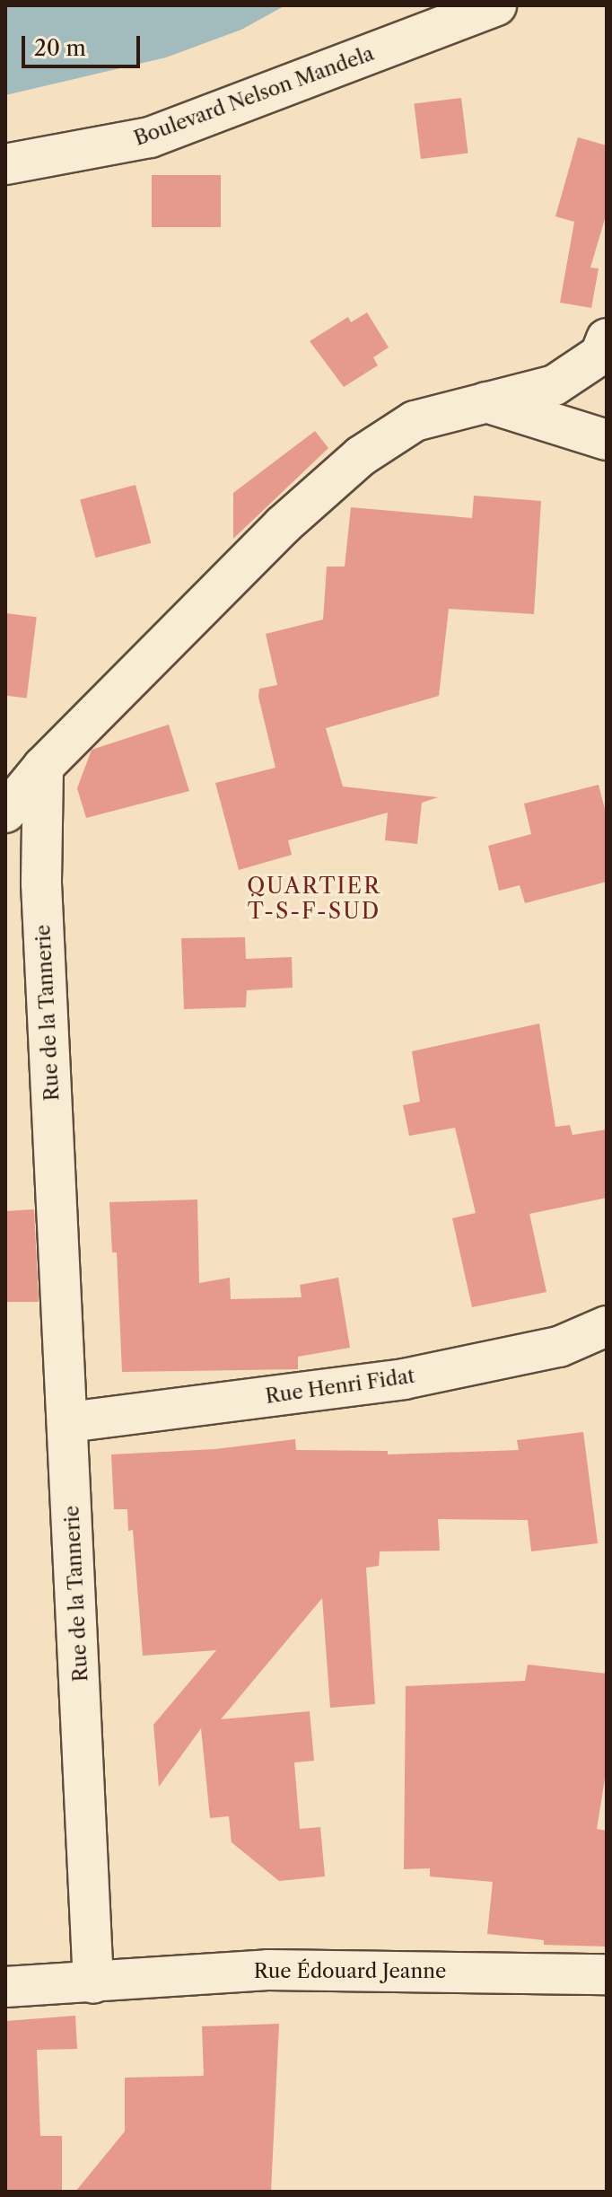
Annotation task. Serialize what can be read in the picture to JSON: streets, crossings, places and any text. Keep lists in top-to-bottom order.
{
  "streets": {
    "street": [
      "Boulevard Nelson Mandela",
      "Rue de la Tannerie",
      "Rue Henri Fidat",
      "Rue Édouard Jeanne"
    ]
  },
  "crossings": [
    ["Rue de la Tannerie", "Rue Henri Fidat"],
    ["Rue de la Tannerie", "Rue Édouard Jeanne"]
  ],
  "districts": ["QUARTIER T-S-F-SUD"],
  "scale_bar": "20 m"
}
